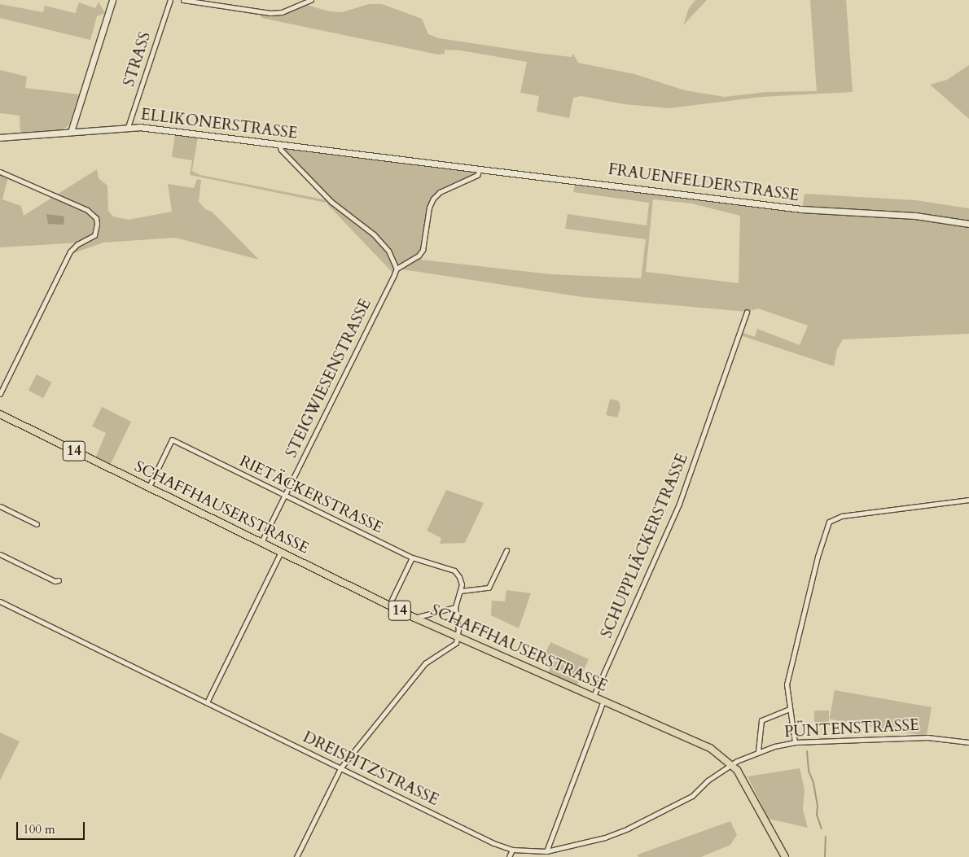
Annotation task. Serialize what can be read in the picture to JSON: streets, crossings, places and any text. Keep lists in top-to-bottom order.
{
  "streets": {
    "main road": ["14", "SCHAFFHAUSERSTRASSE"],
    "street": [
      "STRASS",
      "ELLIKONERSTRASSE",
      "FRAUENFELDERSTRASSE",
      "STEIGWIESENSTRASSE",
      "RIETÄCKERSTRASSE",
      "SCHUPPLIÄCKERSTRASSE",
      "PÜNTENSTRASSE",
      "DREISPITZSTRASSE"
    ]
  },
  "crossings": [
    ["STRASS", "ELLIKONERSTRASSE"],
    ["ELLIKONERSTRASSE", "FRAUENFELDERSTRASSE"],
    ["STEIGWIESENSTRASSE", "RIETÄCKERSTRASSE"],
    ["STEIGWIESENSTRASSE", "SCHAFFHAUSERSTRASSE"],
    ["RIETÄCKERSTRASSE", "SCHAFFHAUSERSTRASSE"],
    ["SCHAFFHAUSERSTRASSE", "SCHUPPLIÄCKERSTRASSE"],
    ["SCHAFFHAUSERSTRASSE", "PÜNTENSTRASSE"],
    ["SCHAFFHAUSERSTRASSE", "DREISPITZSTRASSE"],
    ["PÜNTENSTRASSE", "DREISPITZSTRASSE"]
  ],
  "scale_bar": "100 m"
}
